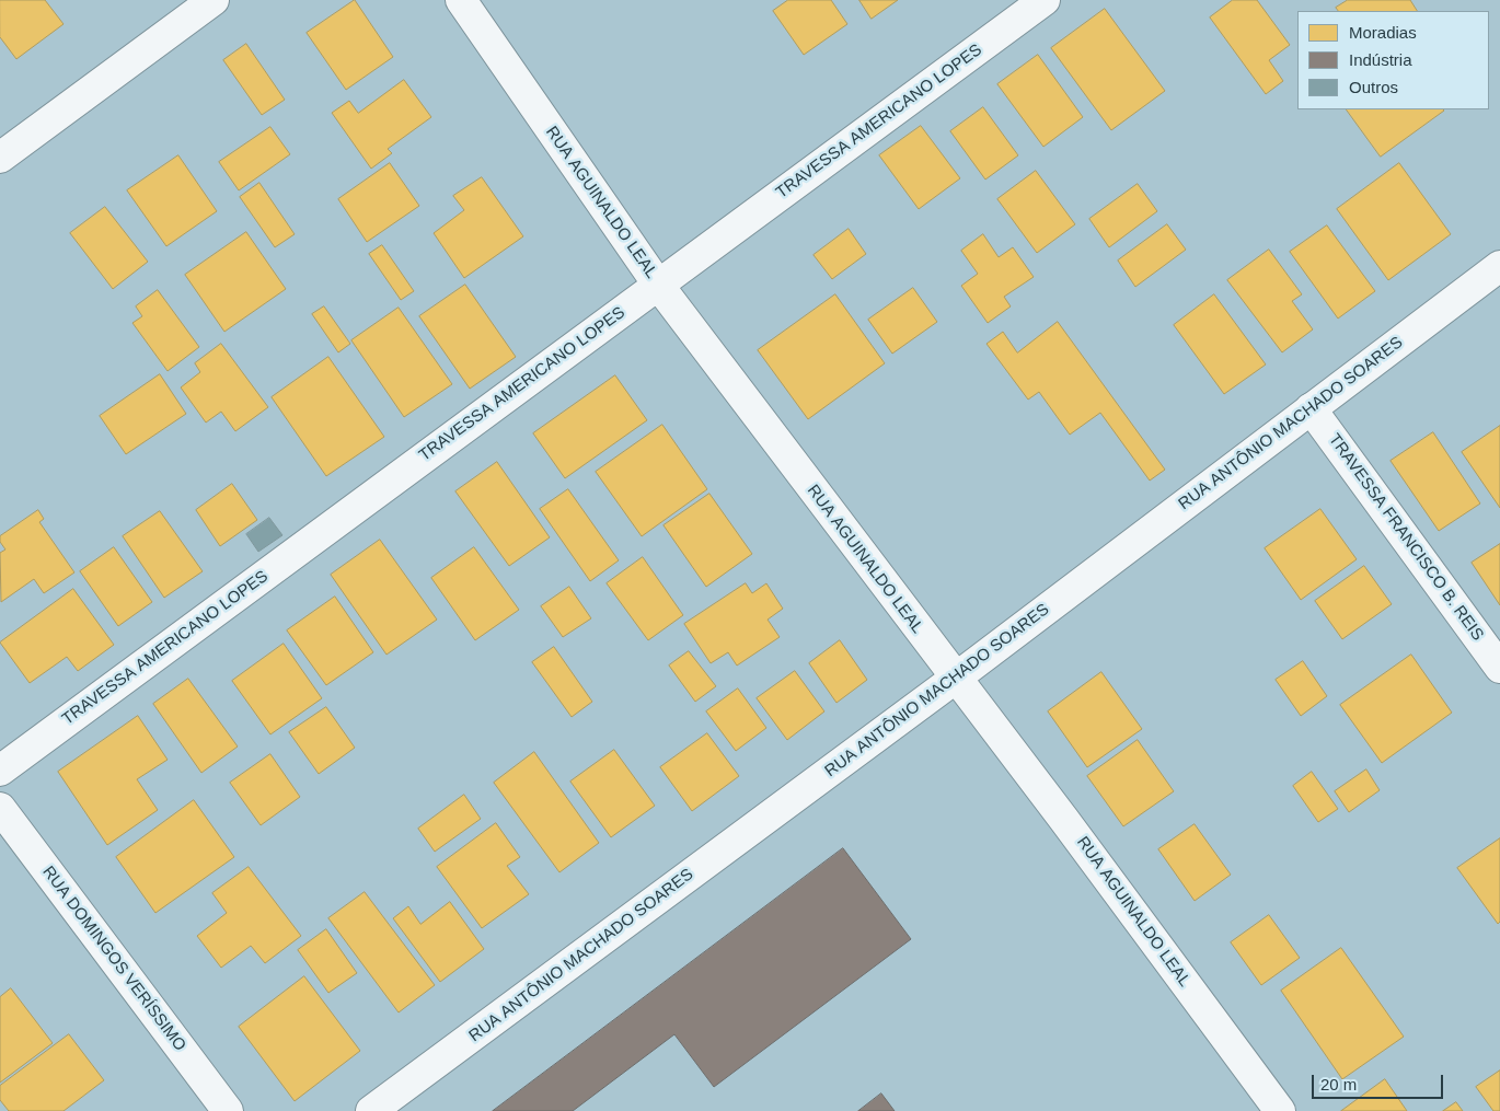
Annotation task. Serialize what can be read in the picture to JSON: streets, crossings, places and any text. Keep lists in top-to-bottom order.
{
  "streets": {
    "street": [
      "TRAVESSA AMERICANO LOPES",
      "RUA AGUINALDO LEAL",
      "RUA ANTÔNIO MACHADO SOARES",
      "TRAVESSA FRANCISCO B. REIS",
      "RUA DOMINGOS VERÍSSIMO"
    ]
  },
  "crossings": [
    ["TRAVESSA AMERICANO LOPES", "RUA AGUINALDO LEAL"],
    ["RUA AGUINALDO LEAL", "RUA ANTÔNIO MACHADO SOARES"],
    ["RUA ANTÔNIO MACHADO SOARES", "TRAVESSA FRANCISCO B. REIS"]
  ],
  "legend": ["Moradias", "Indústria", "Outros"],
  "scale_bar": "20 m"
}
